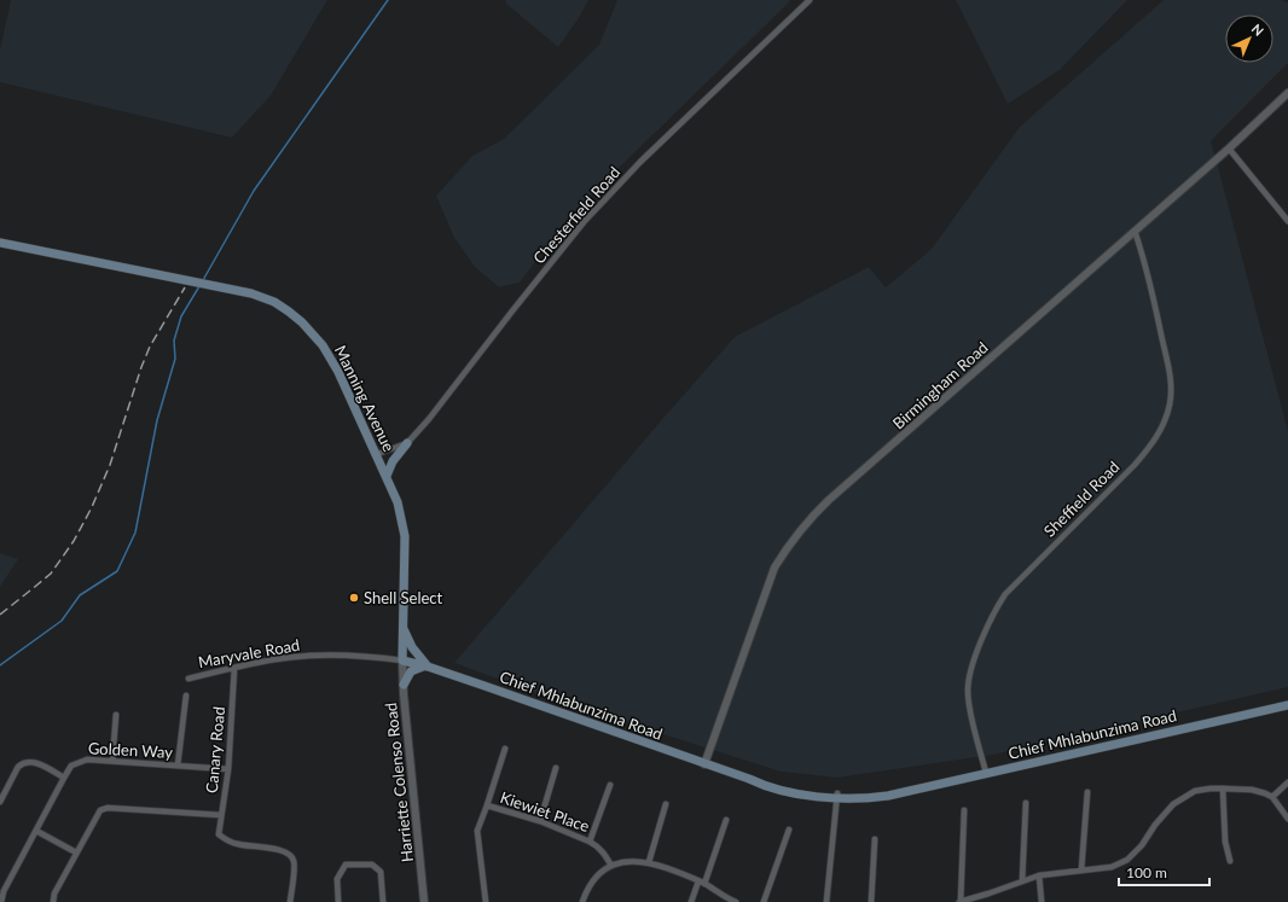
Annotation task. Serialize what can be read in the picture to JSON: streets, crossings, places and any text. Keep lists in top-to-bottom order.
{
  "streets": {
    "main road": ["Manning Avenue", "Chief Mhlabunzima Road"],
    "street": [
      "Chesterfield Road",
      "Birmingham Road",
      "Sheffield Road",
      "Maryvale Road",
      "Golden Way",
      "Canary Road",
      "Harriette Colenso Road",
      "Kiewiet Place"
    ]
  },
  "crossings": [
    ["Chesterfield Road", "Manning Avenue"],
    ["Birmingham Road", "Sheffield Road"],
    ["Birmingham Road", "Chief Mhlabunzima Road"],
    ["Manning Avenue", "Maryvale Road"],
    ["Manning Avenue", "Chief Mhlabunzima Road"],
    ["Manning Avenue", "Harriette Colenso Road"],
    ["Sheffield Road", "Chief Mhlabunzima Road"],
    ["Maryvale Road", "Chief Mhlabunzima Road"],
    ["Maryvale Road", "Canary Road"],
    ["Maryvale Road", "Harriette Colenso Road"],
    ["Chief Mhlabunzima Road", "Harriette Colenso Road"],
    ["Golden Way", "Canary Road"]
  ],
  "places": ["Shell Select"],
  "scale_bar": "100 m",
  "north": "top right"
}
